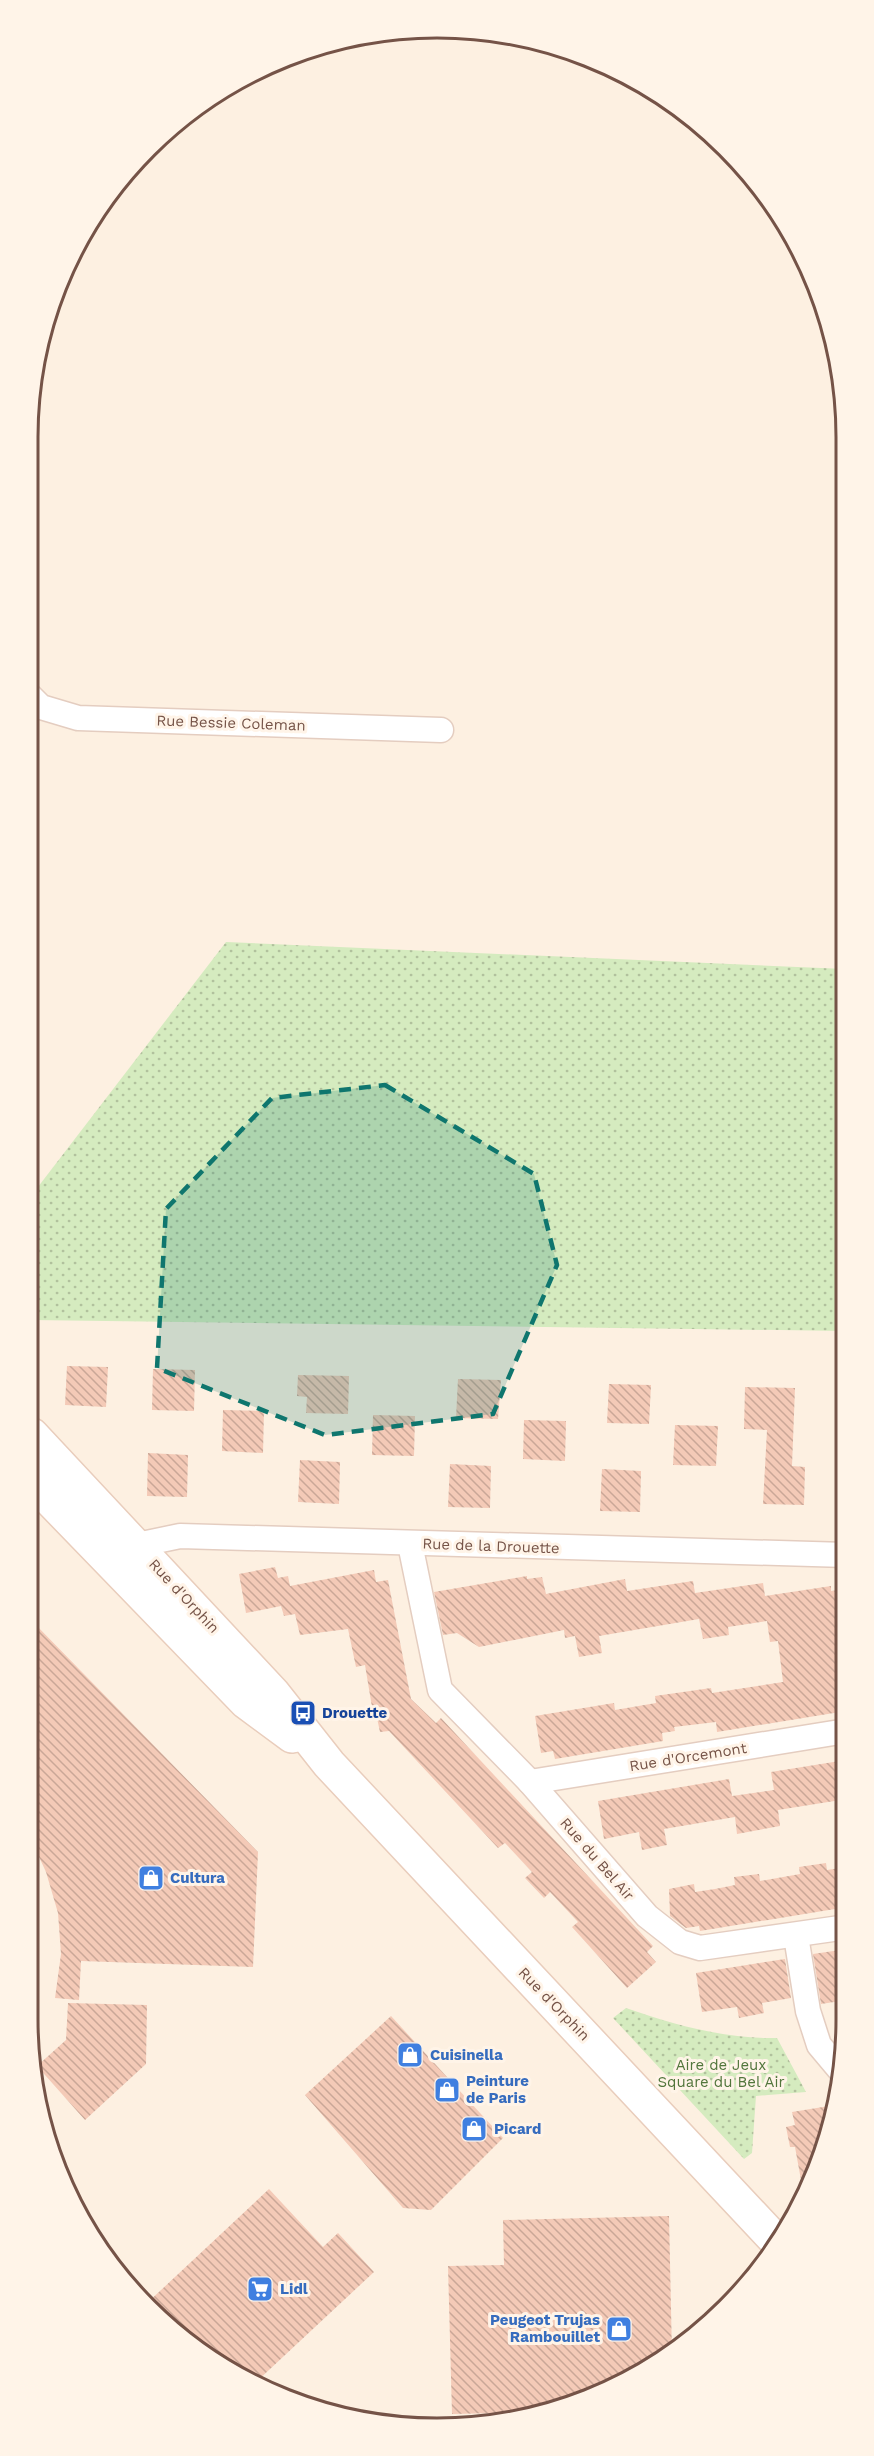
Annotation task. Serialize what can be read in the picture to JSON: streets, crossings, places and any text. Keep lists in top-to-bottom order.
{
  "streets": {
    "main road": ["Rue d'Orphin"],
    "street": [
      "Rue Bessie Coleman",
      "Rue de la Drouette",
      "Rue d'Orcemont",
      "Rue du Bel Air"
    ]
  },
  "crossings": [
    ["Rue de la Drouette", "Rue d'Orphin"],
    ["Rue de la Drouette", "Rue du Bel Air"],
    ["Rue d'Orcemont", "Rue du Bel Air"]
  ],
  "parks": ["Aire de Jeux Square du Bel Air"],
  "places": {
    "bus stop": ["Drouette"],
    "shop": [
      "Cultura",
      "Cuisinella",
      "Peinture de Paris",
      "Picard",
      "Peugeot Trujas Rambouillet"
    ],
    "supermarket": ["Lidl"]
  }
}
